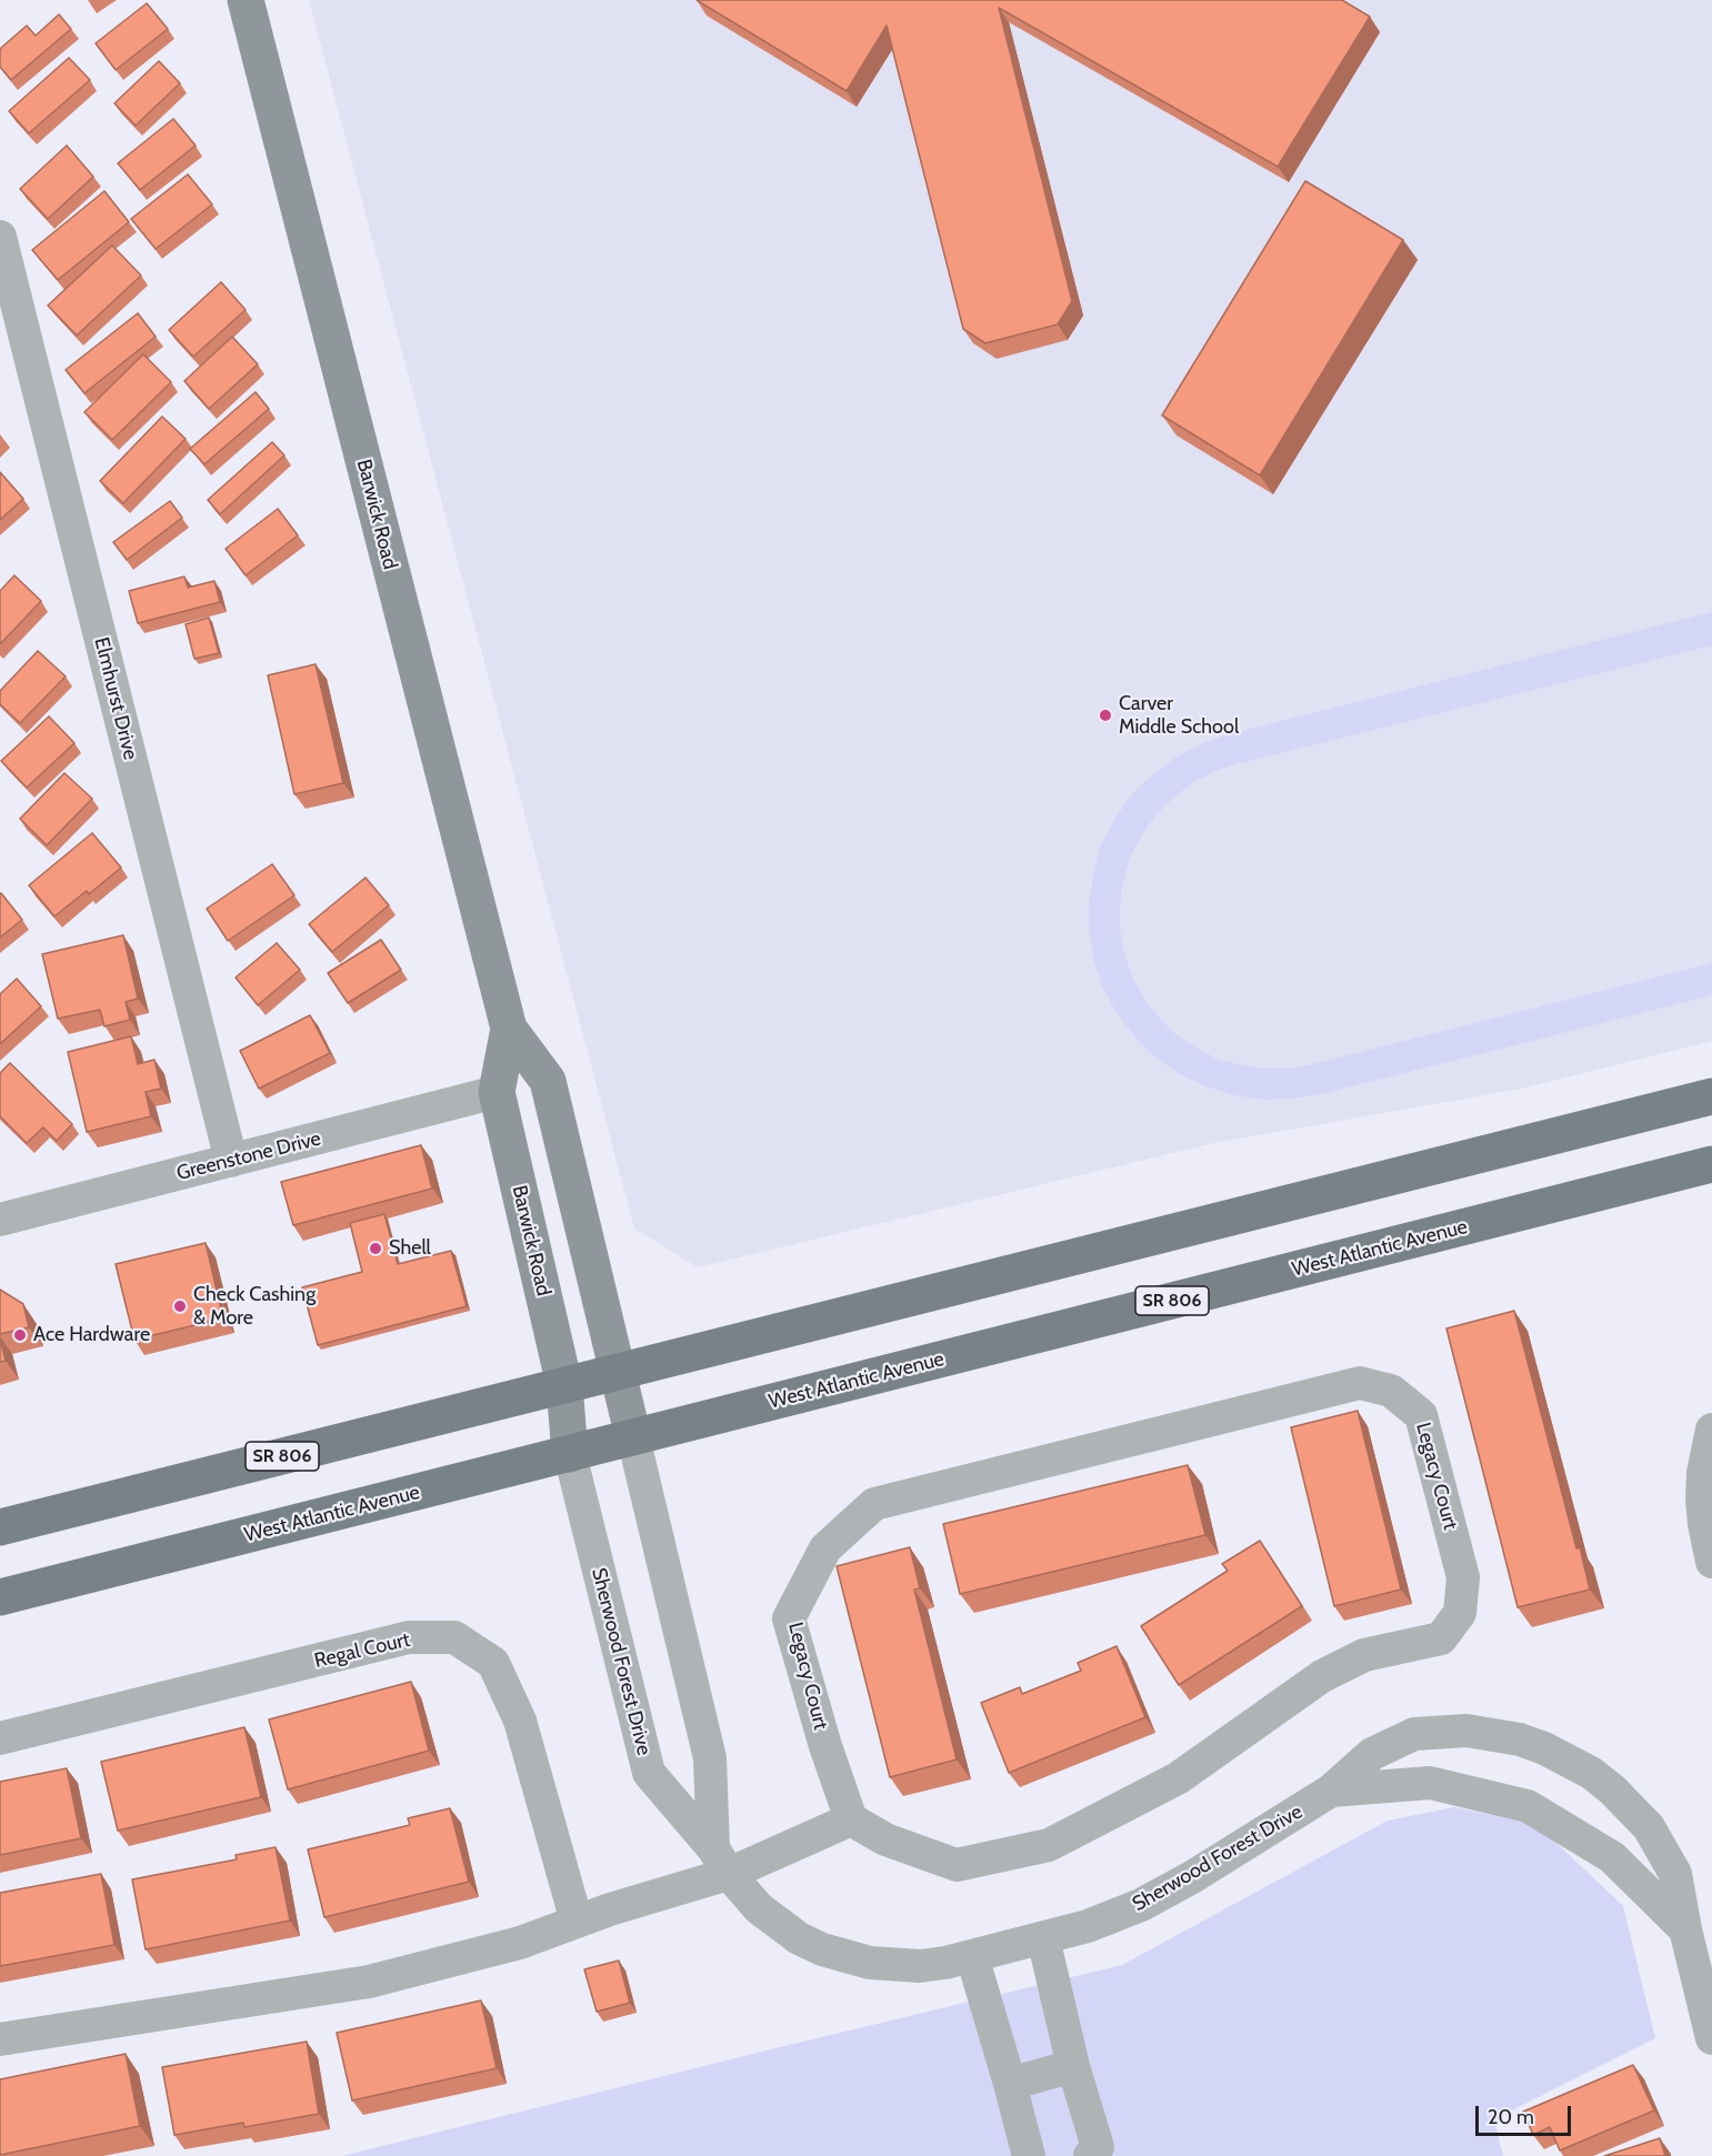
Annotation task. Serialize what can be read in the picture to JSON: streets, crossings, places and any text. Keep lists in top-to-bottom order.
{
  "streets": {
    "main road": ["West Atlantic Avenue", "SR 806"],
    "street": [
      "Barwick Road",
      "Elmhurst Drive",
      "Greenstone Drive",
      "Legacy Court",
      "Regal Court",
      "Sherwood Forest Drive"
    ]
  },
  "crossings": [
    ["Barwick Road", "Greenstone Drive"],
    ["Barwick Road", "West Atlantic Avenue"],
    ["Barwick Road", "SR 806"],
    ["Barwick Road", "Sherwood Forest Drive"],
    ["Elmhurst Drive", "Greenstone Drive"],
    ["West Atlantic Avenue", "Sherwood Forest Drive"]
  ],
  "places": [
    "Carver Middle School",
    "Shell",
    "Check Cashing & More",
    "Ace Hardware"
  ],
  "scale_bar": "20 m"
}
